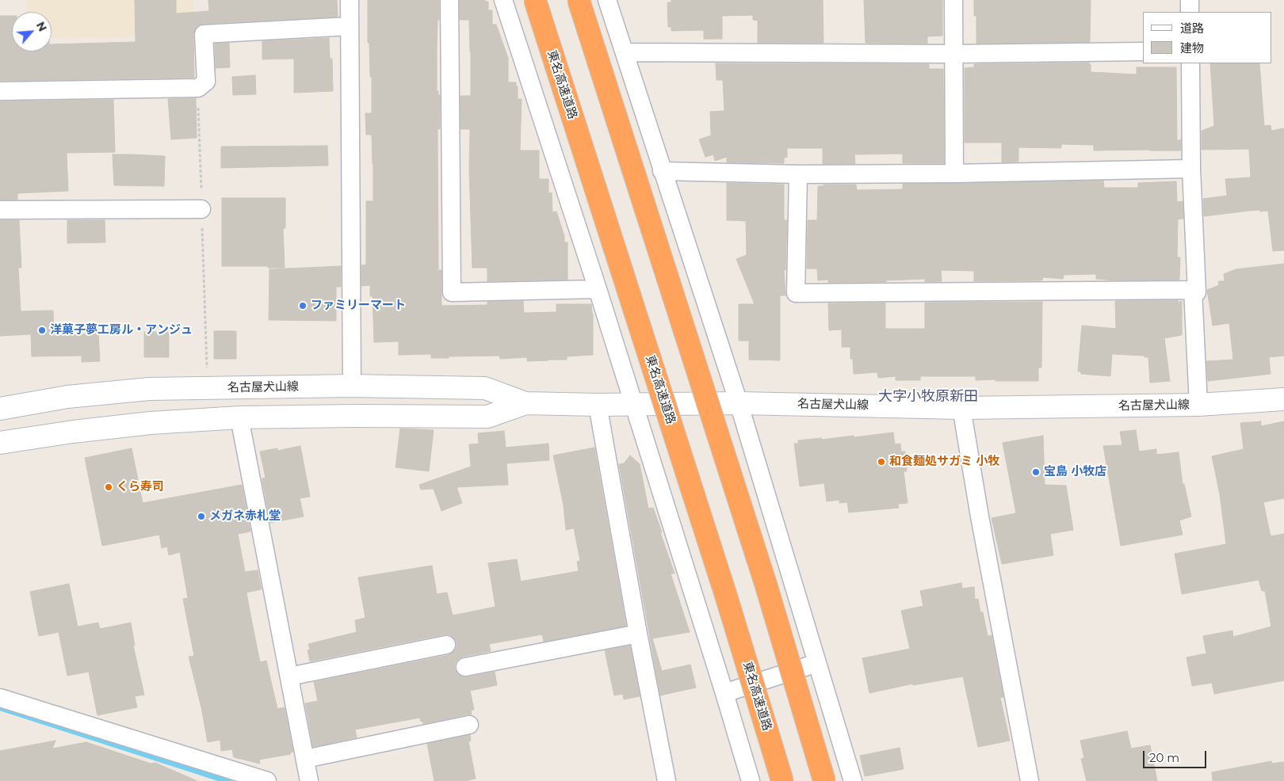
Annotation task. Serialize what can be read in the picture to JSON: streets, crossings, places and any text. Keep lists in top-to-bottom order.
{
  "streets": {
    "highway": ["東名高速道路"],
    "main road": ["名古屋犬山線"]
  },
  "districts": ["大字小牧原新田"],
  "places": [
    "ファミリーマート",
    "洋菓子夢工房ル・アンジュ",
    "和食麺処サガミ 小牧",
    "宝島 小牧店",
    "くら寿司",
    "メガネ赤札堂"
  ],
  "legend": ["道路", "建物"],
  "scale_bar": "20 m",
  "north": "top right"
}
